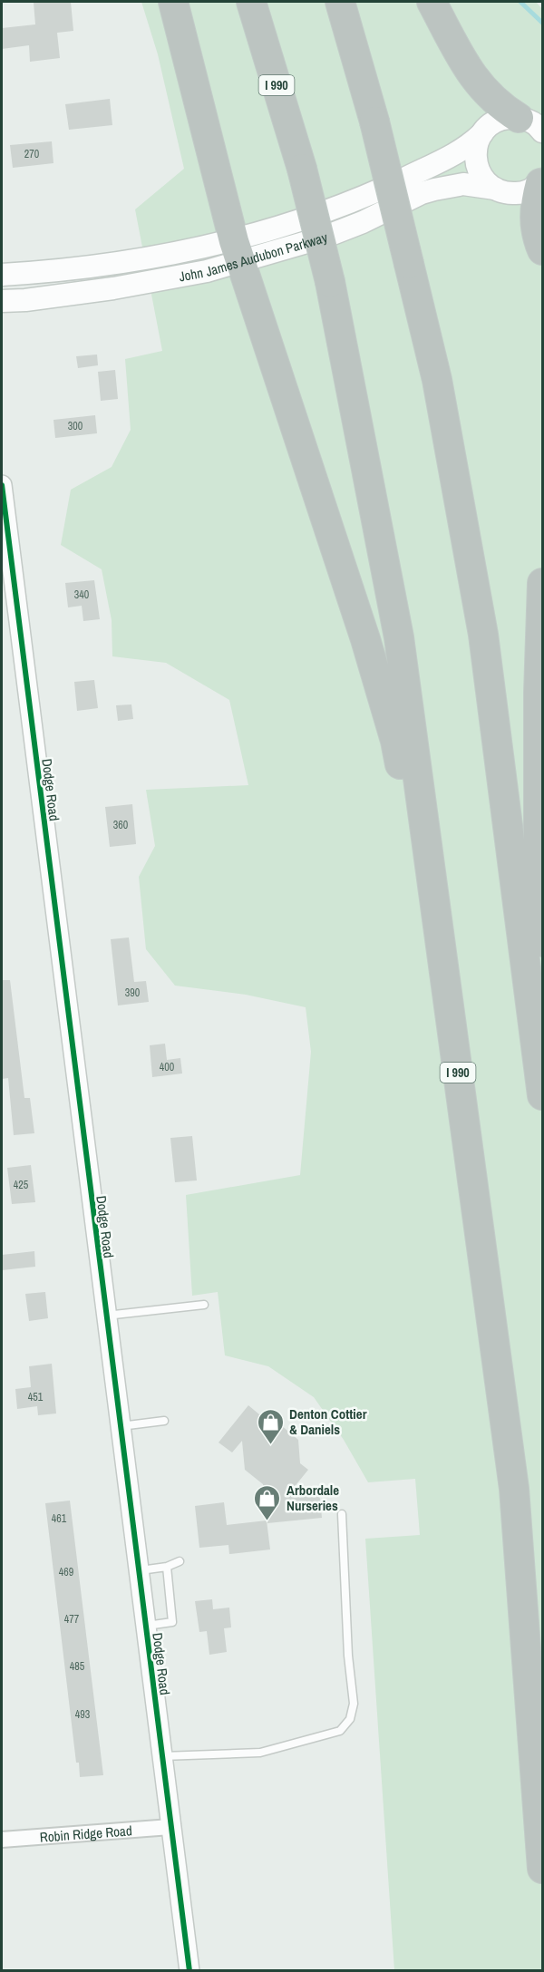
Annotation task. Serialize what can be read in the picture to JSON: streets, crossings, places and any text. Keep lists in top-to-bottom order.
{
  "streets": {
    "highway": ["I 990"],
    "main road": ["John James Audubon Parkway"],
    "street": ["Dodge Road", "Robin Ridge Road"]
  },
  "crossings": [
    ["Dodge Road", "Robin Ridge Road"]
  ],
  "places": {
    "shop": ["Denton Cottier & Daniels", "Arbordale Nurseries"]
  },
  "house_numbers": [
    "270",
    "300",
    "340",
    "360",
    "390",
    "400",
    "425",
    "451",
    "461",
    "469",
    "477",
    "485",
    "493"
  ]
}
